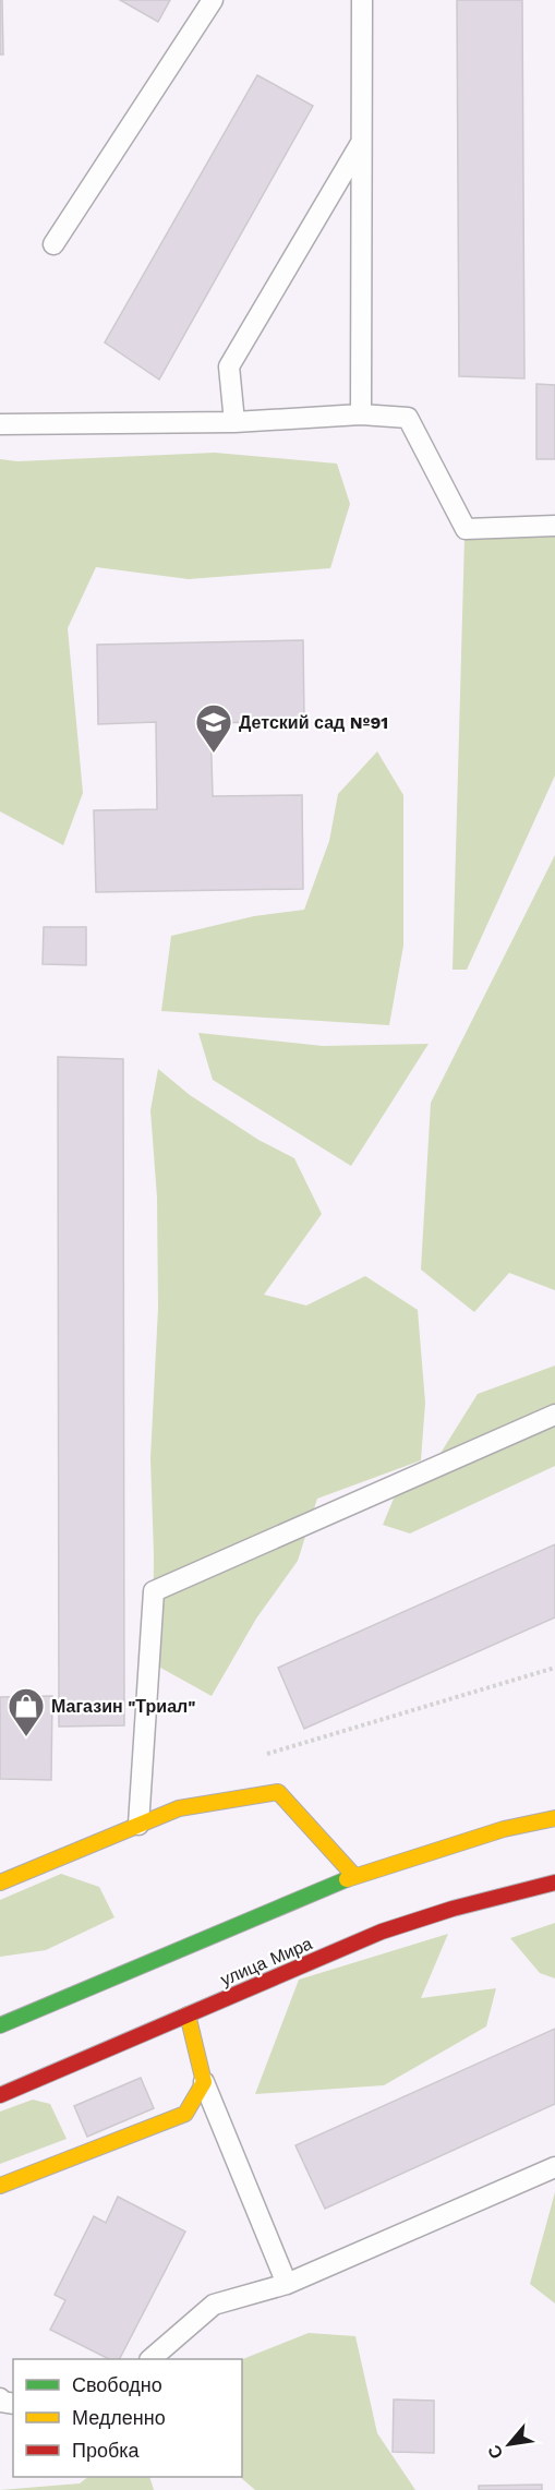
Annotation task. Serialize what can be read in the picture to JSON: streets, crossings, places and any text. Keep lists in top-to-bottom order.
{
  "streets": {
    "main road": ["улица Мира"]
  },
  "places": {
    "school or university": ["Детский сад №91"],
    "shop": ["Магазин \"Триал\""]
  },
  "legend": ["Свободно", "Медленно", "Пробка"],
  "north": "bottom left"
}
